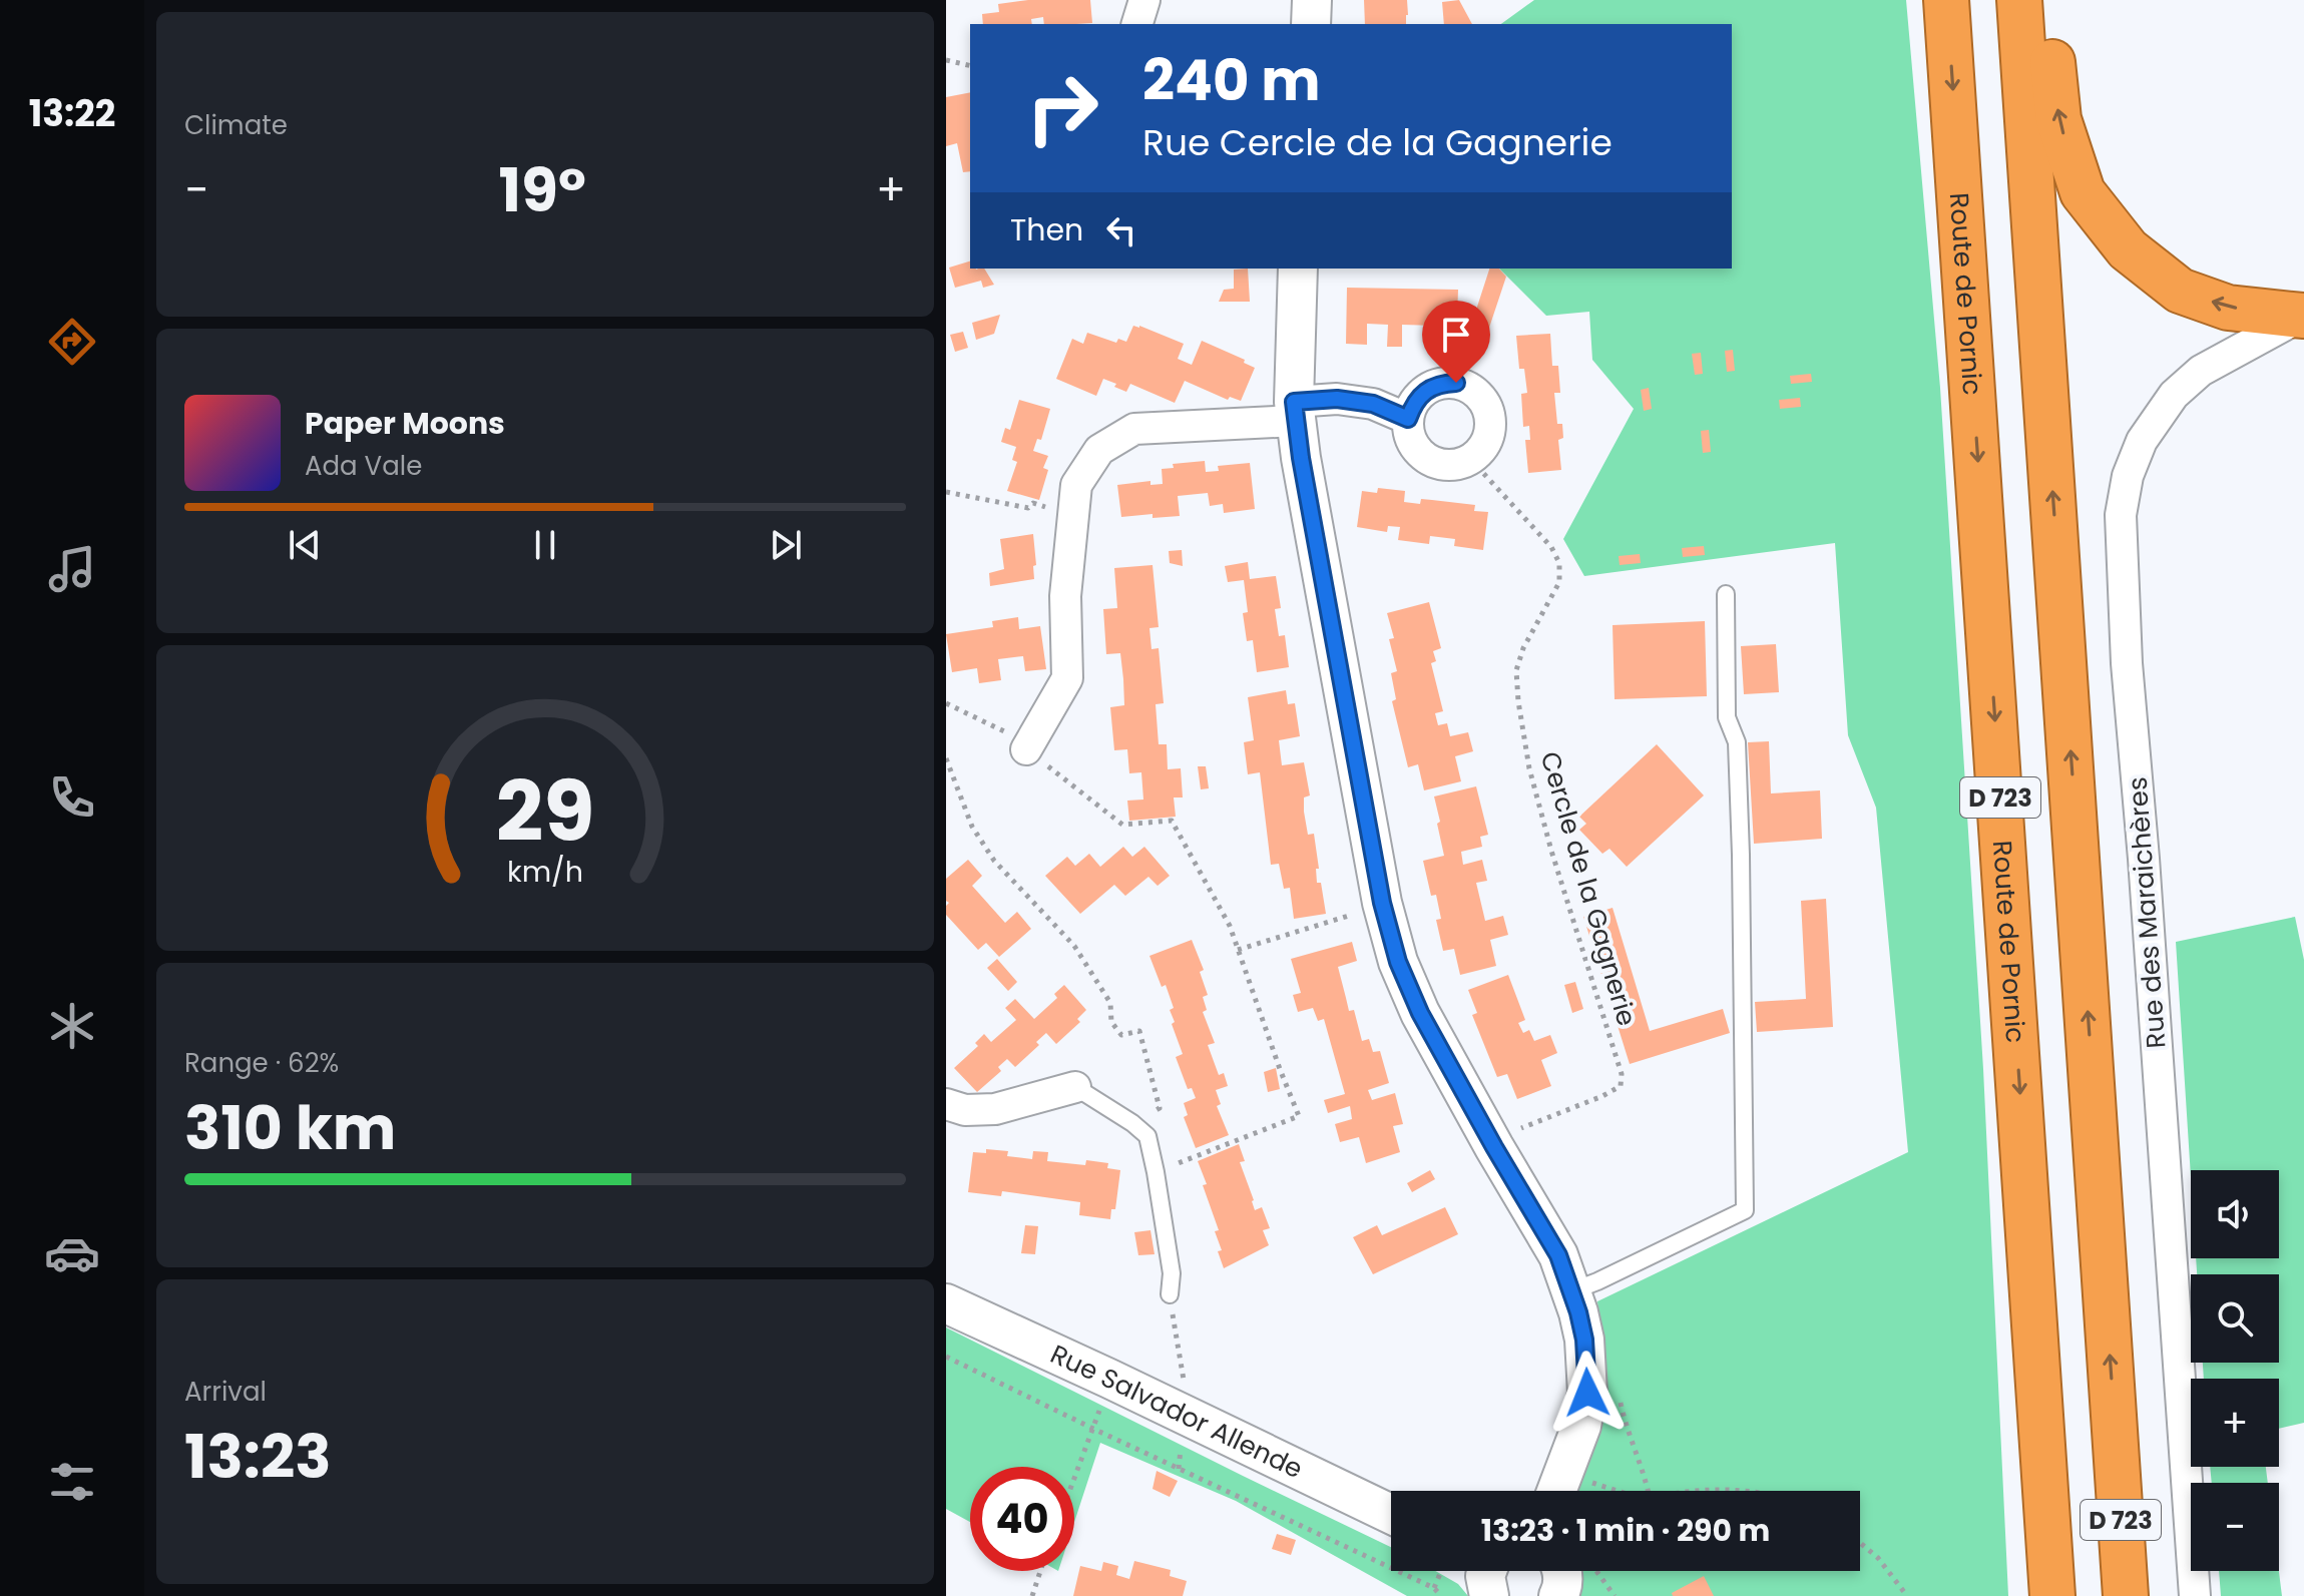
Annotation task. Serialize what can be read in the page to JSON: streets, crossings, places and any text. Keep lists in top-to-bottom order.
{
  "streets": {
    "highway": ["Route de Pornic", "D 723"],
    "street": ["Rue des Maraichères", "Rue Salvador Allende"],
    "path": ["Cercle de la Gagnerie"]
  },
  "page": {
    "tabs": "13:22",
    "tile": [
      "Climate",
      ["Range · 62%", "310 km"],
      ["Arrival", "13:23"]
    ],
    "turn": ["240 m", "Rue Cercle de la Gagnerie"],
    "heat": ["−", "19°", "+"],
    "then": "Then",
    "song": ["Paper Moons", "Ada Vale"],
    "map_buttons": ["+", "−"],
    "limit": "40",
    "trip": "13:23 · 1 min · 290 m",
    "gauge": ["29", "km/h"]
  }
}
